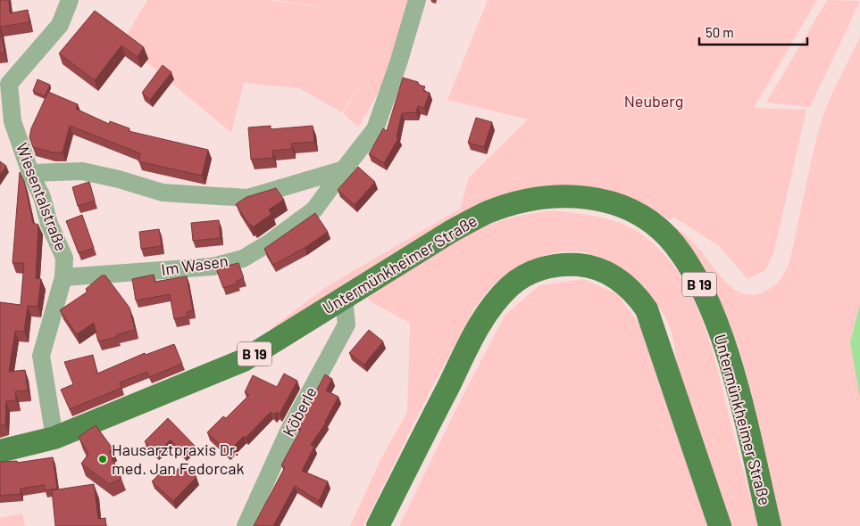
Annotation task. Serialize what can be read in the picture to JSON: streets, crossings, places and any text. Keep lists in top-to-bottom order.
{
  "streets": {
    "main road": ["Untermünkheimer Straße", "B 19"],
    "street": ["Wiesentalstraße", "Im Wasen", "Köberle"]
  },
  "crossings": [
    ["Wiesentalstraße", "Untermünkheimer Straße"],
    ["Wiesentalstraße", "Im Wasen"],
    ["Untermünkheimer Straße", "Köberle"]
  ],
  "parks": ["Neuberg"],
  "places": ["Hausarztpraxis Dr. med. Jan Fedorcak"],
  "scale_bar": "50 m"
}
